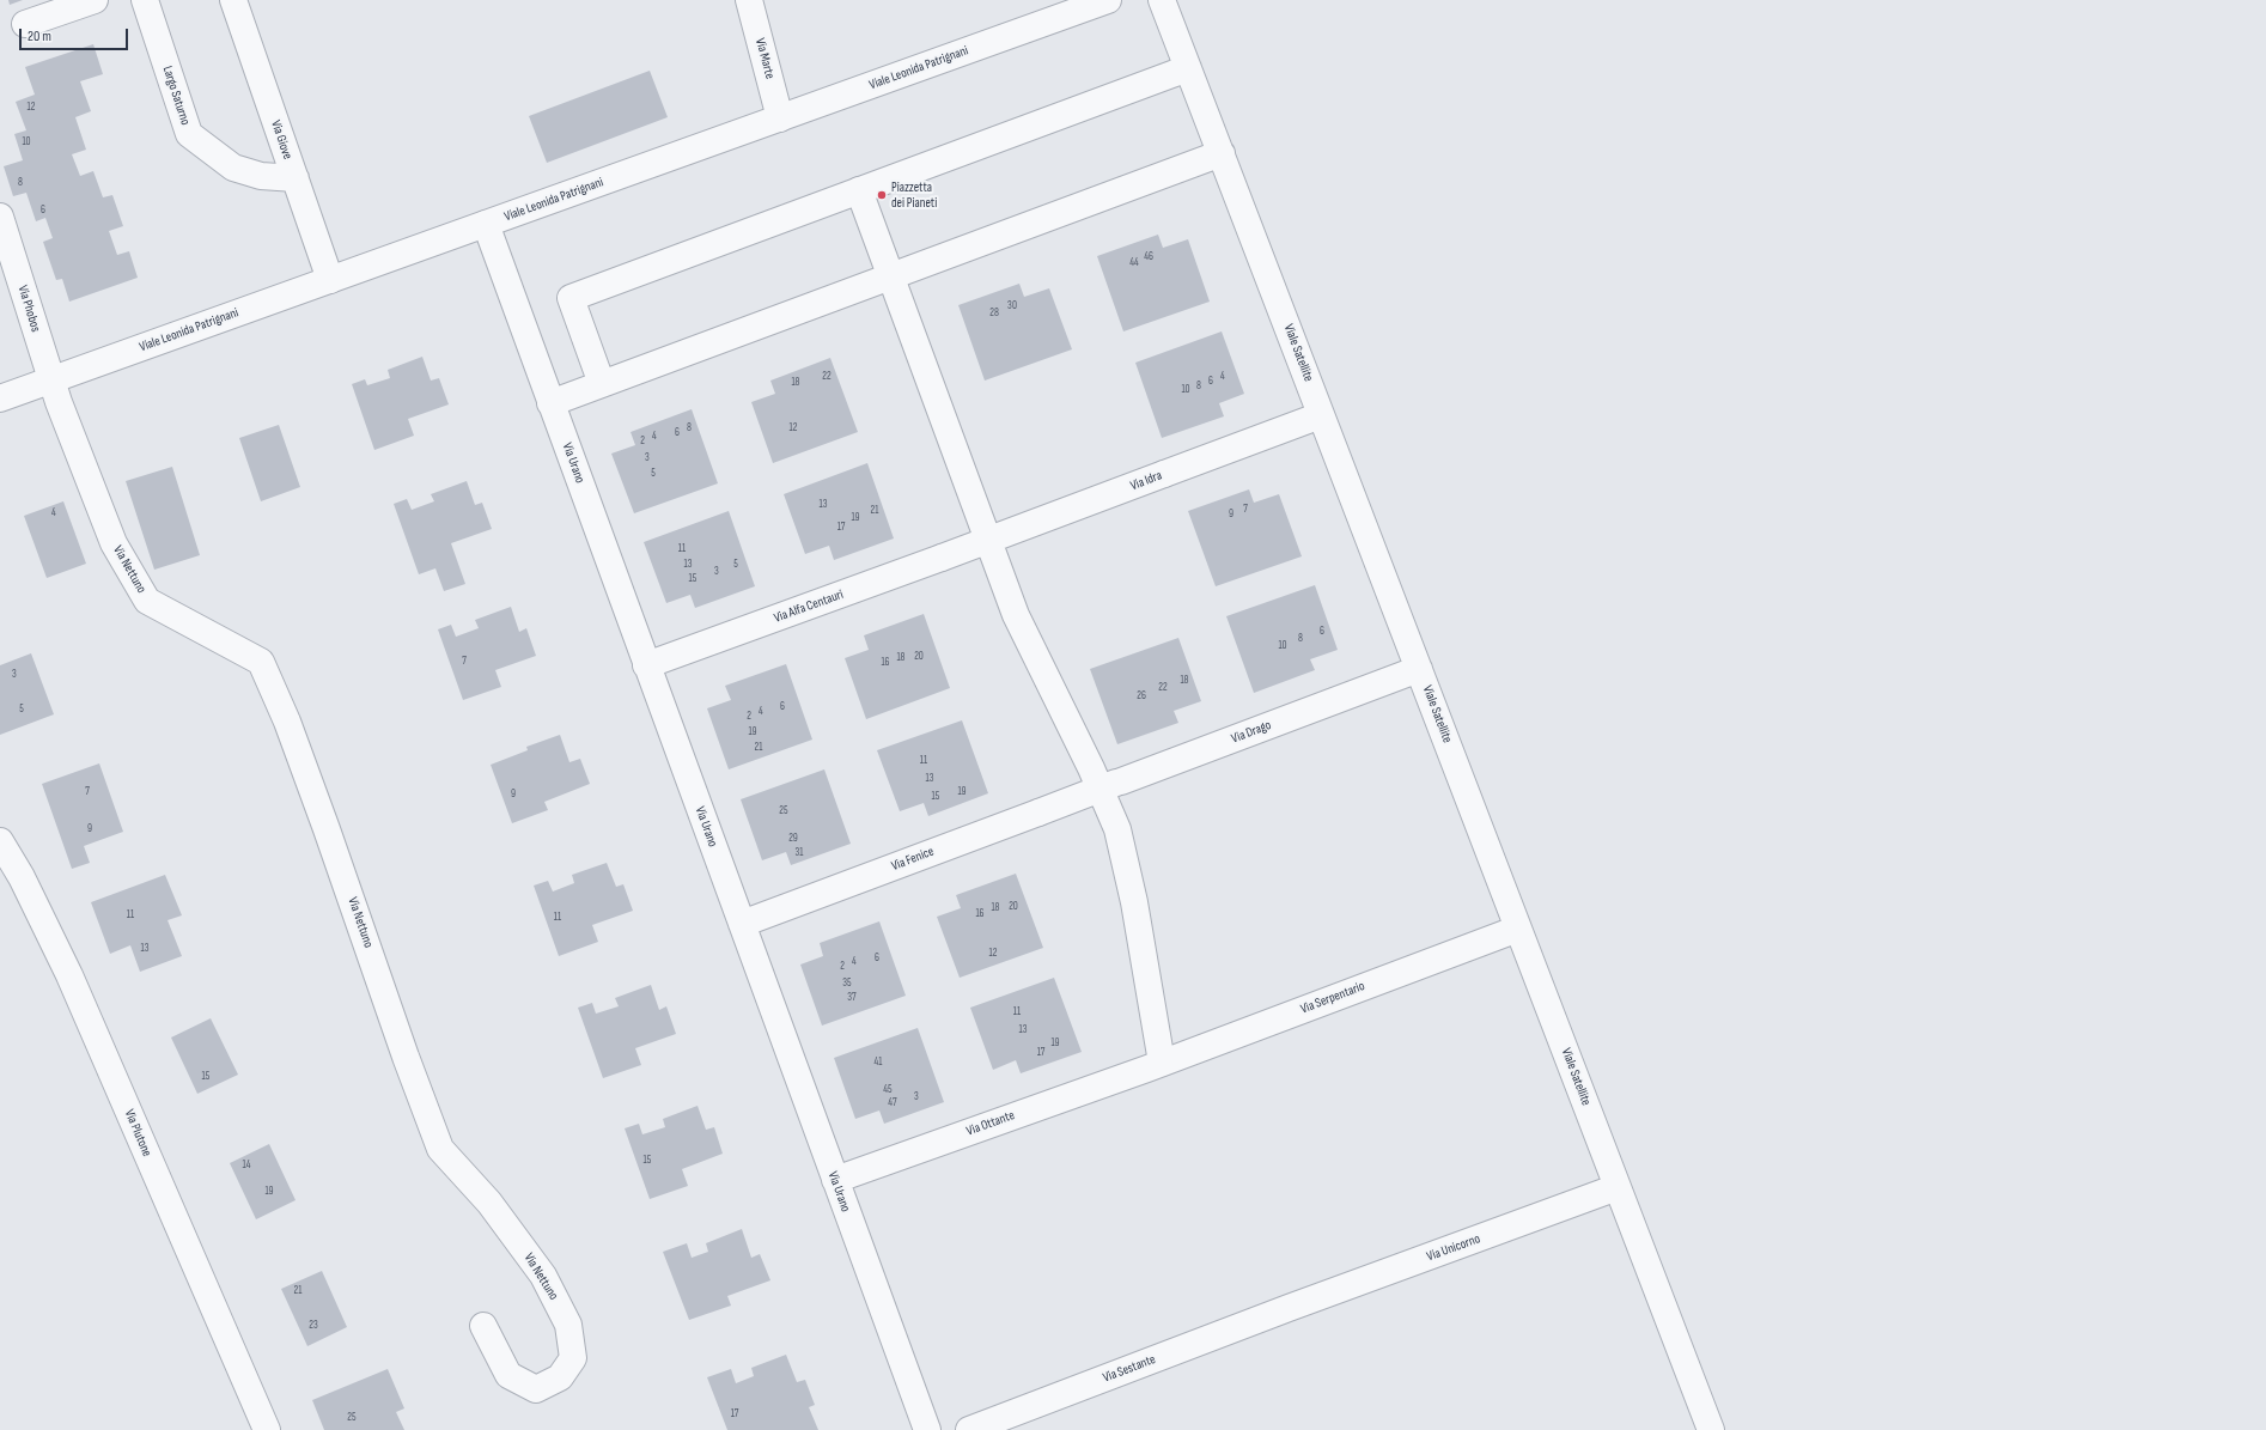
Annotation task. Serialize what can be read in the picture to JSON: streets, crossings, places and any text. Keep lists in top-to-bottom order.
{
  "streets": {
    "street": [
      "Via Marte",
      "Viale Leonida Patrignani",
      "Largo Saturno",
      "Via Giove",
      "Via Phobos",
      "Viale Satellite",
      "Via Urano",
      "Via Idra",
      "Via Nettuno",
      "Via Alfa Centauri",
      "Via Drago",
      "Via Fenice",
      "Via Serpentario",
      "Via Ottante",
      "Via Plutone",
      "Via Unicorno",
      "Via Sestante"
    ]
  },
  "crossings": [
    ["Via Marte", "Viale Leonida Patrignani"],
    ["Viale Leonida Patrignani", "Via Giove"],
    ["Viale Leonida Patrignani", "Via Phobos"],
    ["Viale Leonida Patrignani", "Via Urano"],
    ["Viale Leonida Patrignani", "Via Nettuno"],
    ["Largo Saturno", "Via Giove"],
    ["Via Phobos", "Via Nettuno"],
    ["Viale Satellite", "Via Idra"],
    ["Viale Satellite", "Via Drago"],
    ["Viale Satellite", "Via Serpentario"],
    ["Viale Satellite", "Via Unicorno"],
    ["Via Urano", "Via Alfa Centauri"],
    ["Via Urano", "Via Fenice"],
    ["Via Urano", "Via Ottante"],
    ["Via Idra", "Via Alfa Centauri"],
    ["Via Drago", "Via Fenice"],
    ["Via Serpentario", "Via Ottante"],
    ["Via Unicorno", "Via Sestante"]
  ],
  "places": ["Piazzetta dei Pianeti"],
  "house_numbers": [
    "12",
    "10",
    "8",
    "6",
    "46",
    "44",
    "30",
    "28",
    "22",
    "4",
    "6",
    "18",
    "8",
    "10",
    "8",
    "12",
    "6",
    "4",
    "2",
    "3",
    "5",
    "13",
    "7",
    "21",
    "4",
    "9",
    "19",
    "17",
    "11",
    "13",
    "5",
    "3",
    "15",
    "6",
    "8",
    "10",
    "20",
    "18",
    "7",
    "16",
    "3",
    "18",
    "22",
    "26",
    "6",
    "5",
    "4",
    "2",
    "19",
    "21",
    "11",
    "13",
    "7",
    "19",
    "9",
    "15",
    "25",
    "9",
    "29",
    "31",
    "20",
    "18",
    "16",
    "11",
    "11",
    "13",
    "12",
    "6",
    "4",
    "2",
    "35",
    "37",
    "11",
    "13",
    "19",
    "17",
    "41",
    "15",
    "45",
    "3",
    "47",
    "15",
    "14",
    "19",
    "21",
    "23",
    "17",
    "25"
  ],
  "scale_bar": "20 m"
}
